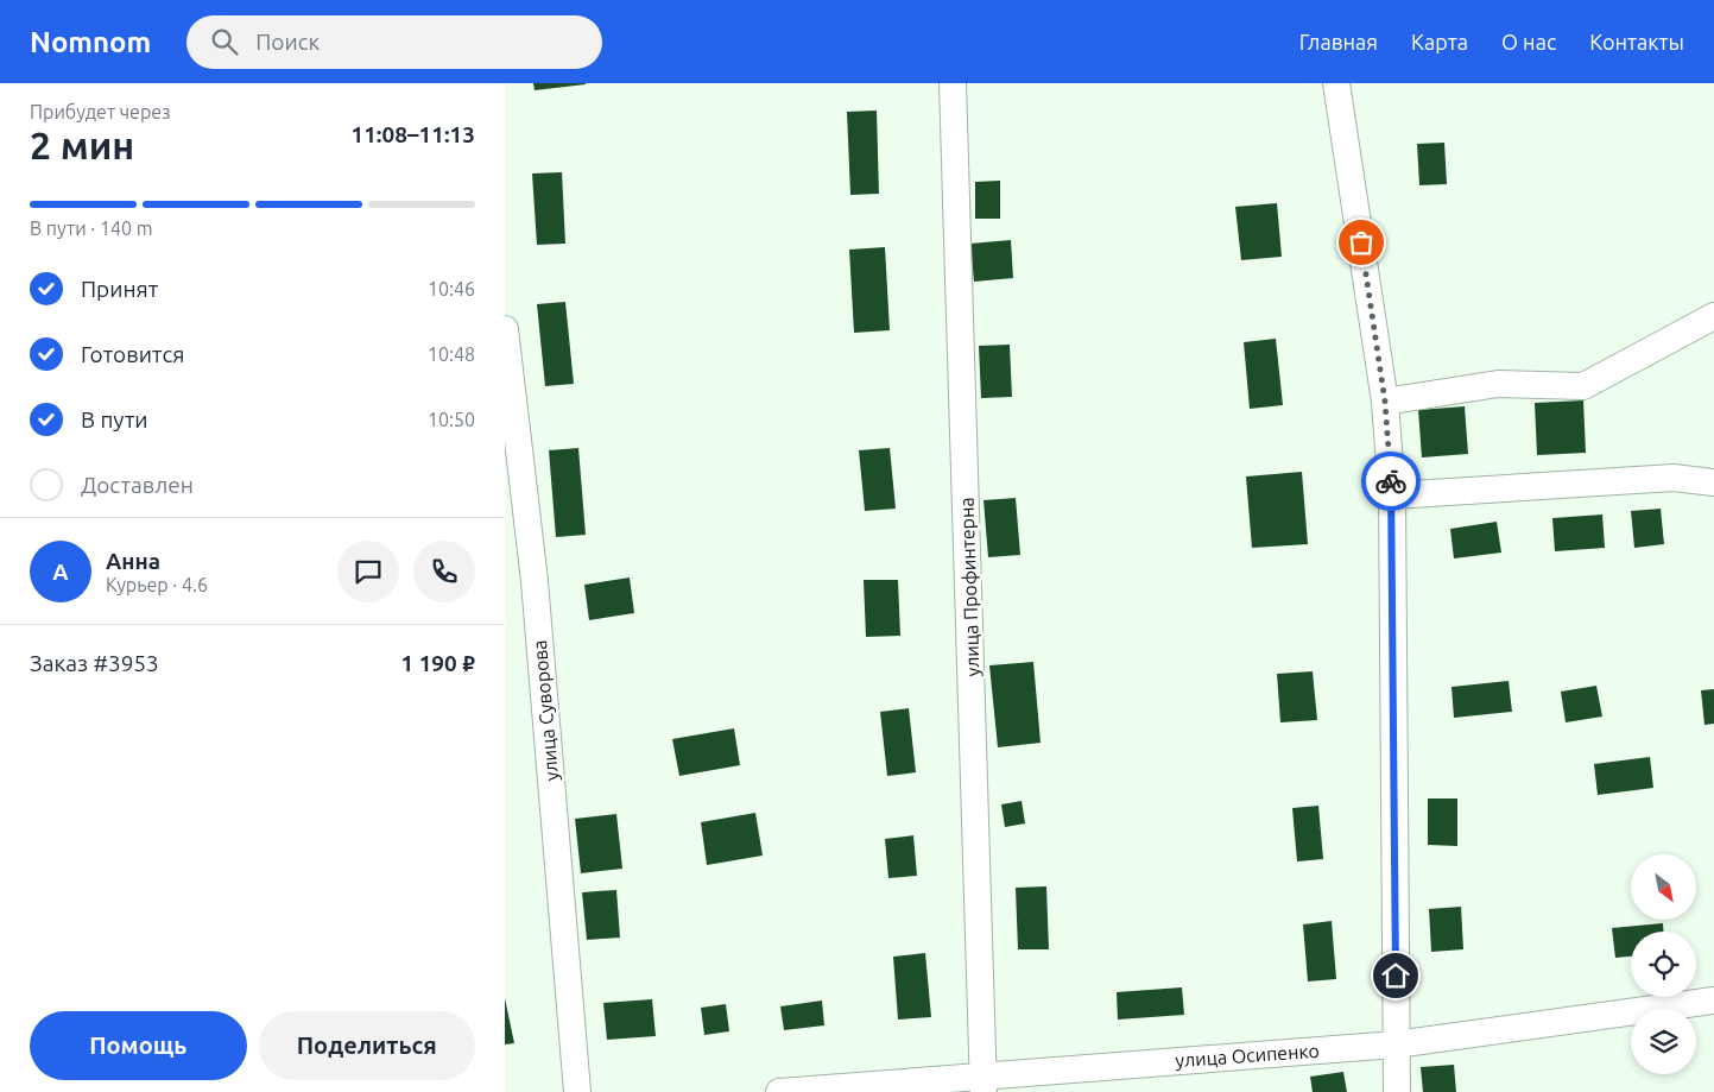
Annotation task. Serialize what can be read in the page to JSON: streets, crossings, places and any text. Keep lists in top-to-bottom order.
{
  "streets": {
    "street": ["улица Профинтерна", "улица Суворова", "улица Осипенко"]
  },
  "crossings": [
    ["улица Профинтерна", "улица Осипенко"]
  ],
  "north": "bottom right",
  "page": {
    "header": "Nomnom",
    "search": "Поиск",
    "nav": [
      "Главная",
      "Карта",
      "О нас",
      "Контакты"
    ],
    "heading": ["2 мин", "Прибудет через", "11:08–11:13"],
    "panel": [
      "Анна",
      "Курьер · 4.6",
      "Заказ #3953",
      "1 190 ₽"
    ],
    "bar": "В пути · 140 m",
    "list": [
      ["Принят", "10:46"],
      ["Готовится", "10:48"],
      ["В пути", "10:50"],
      "Доставлен"
    ],
    "round": "А",
    "buttons": ["Помощь", "Поделиться"]
  }
}
